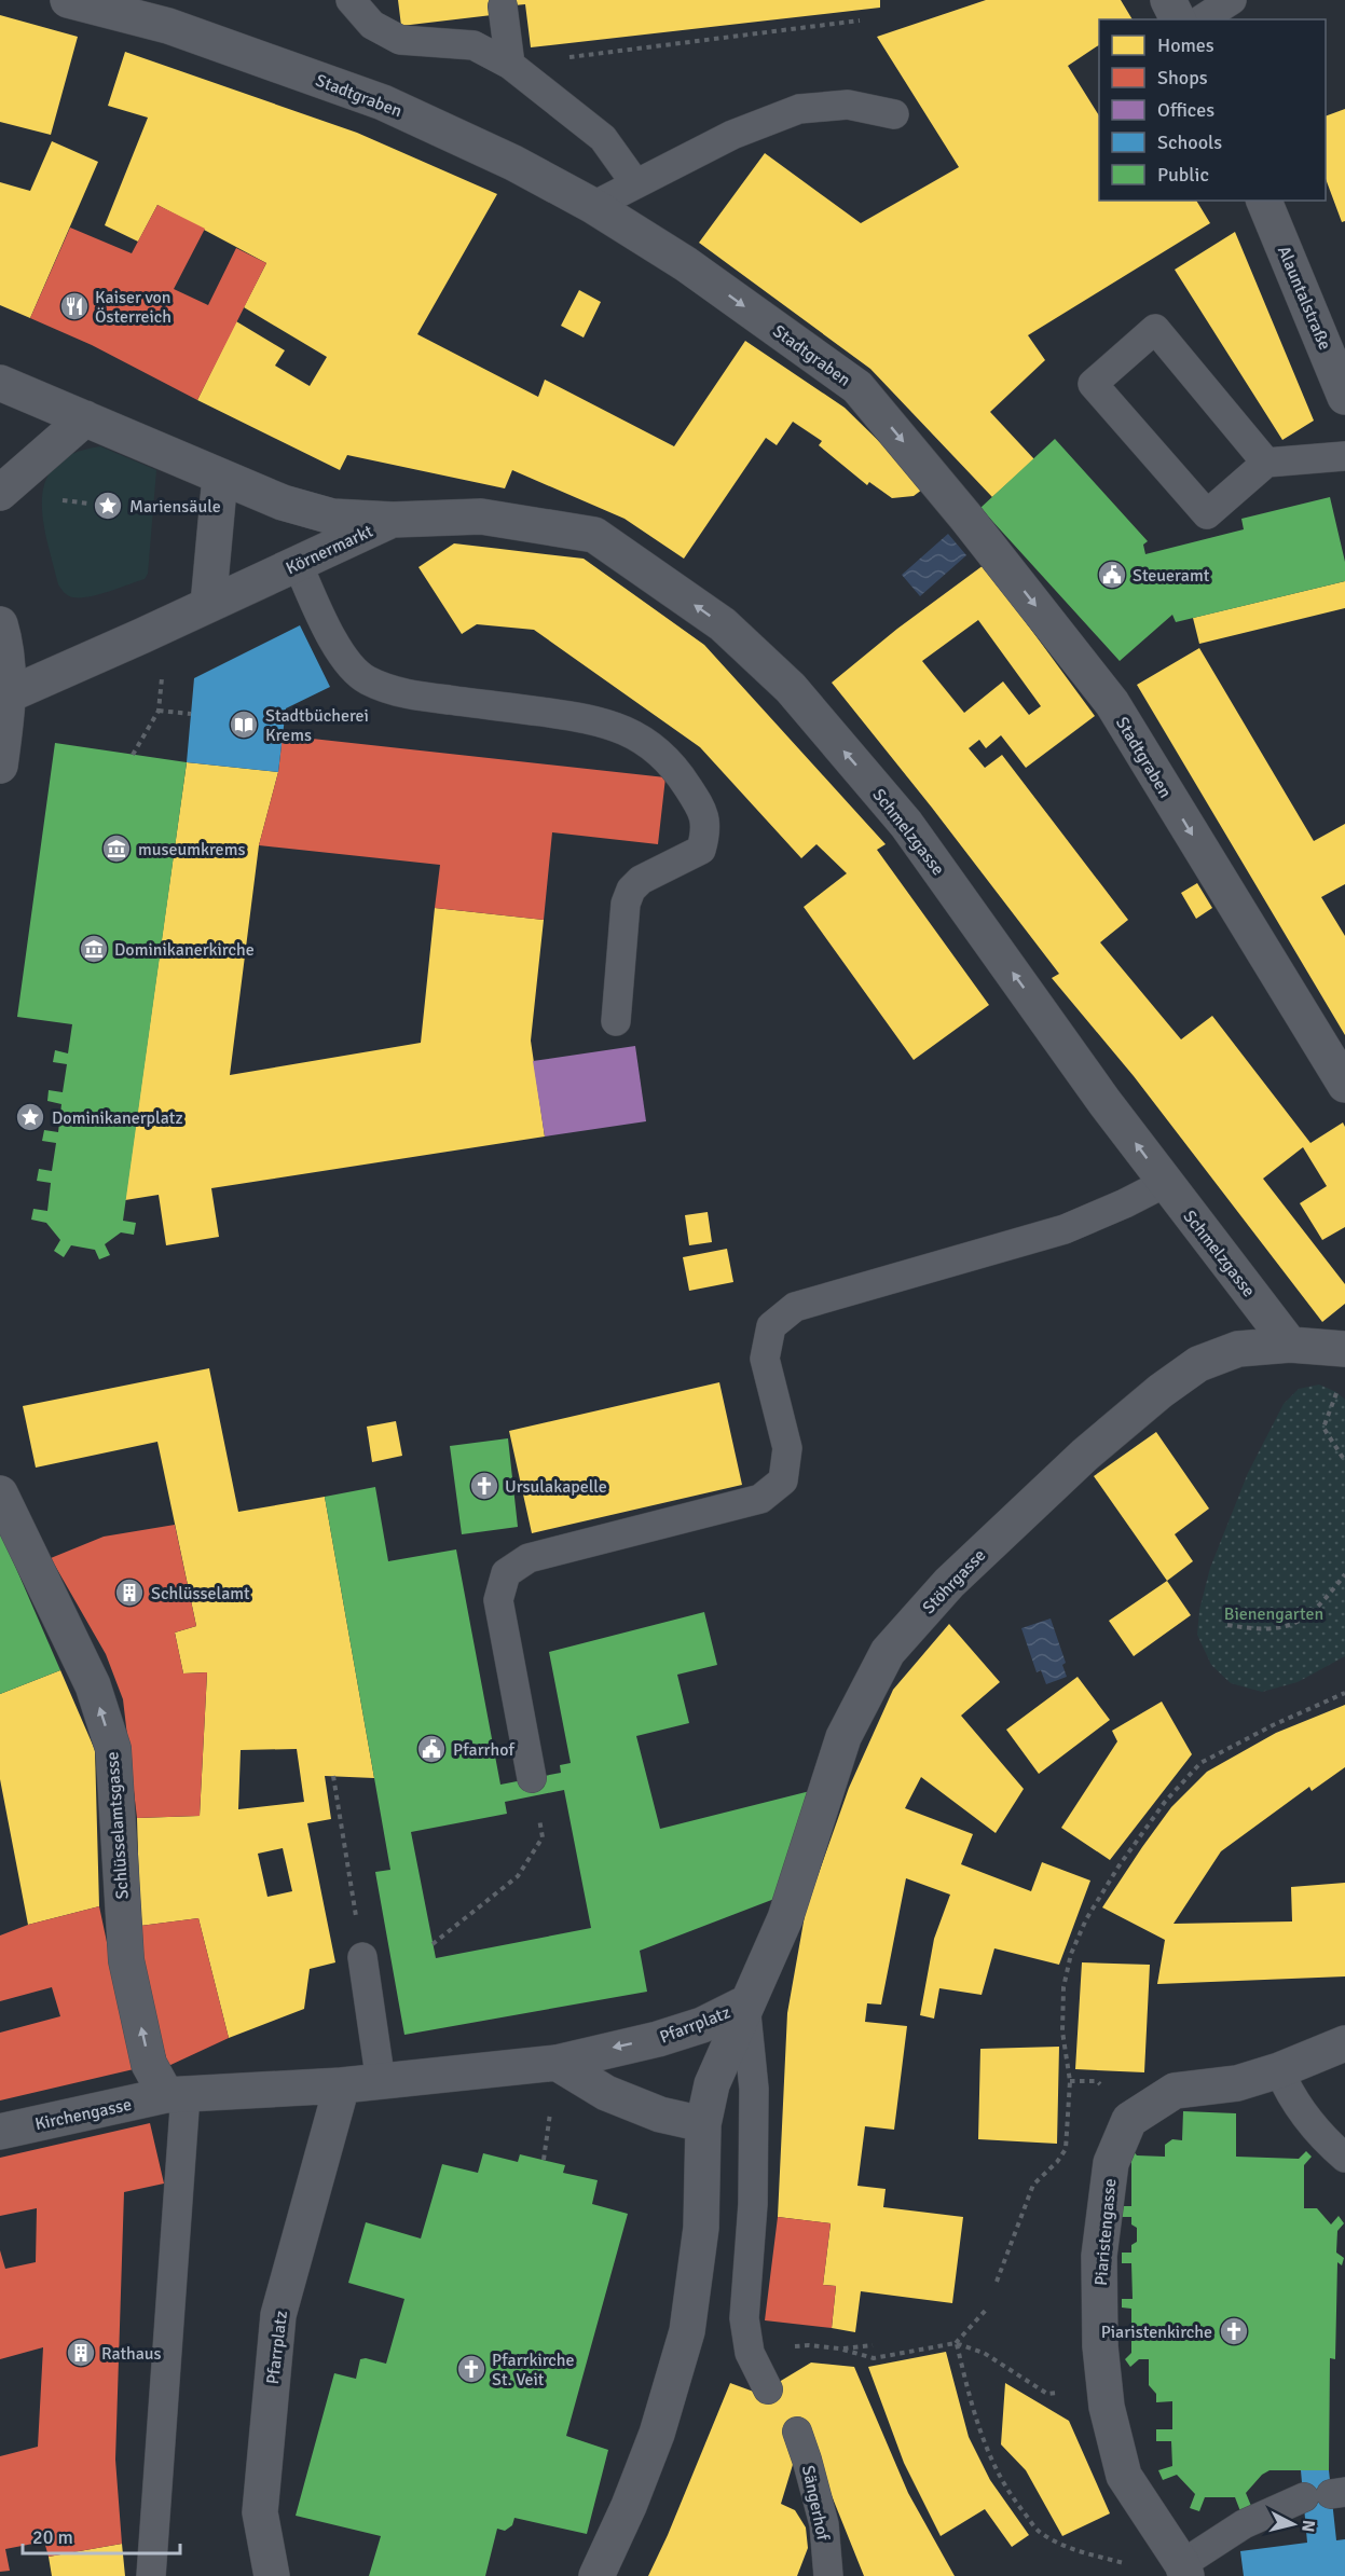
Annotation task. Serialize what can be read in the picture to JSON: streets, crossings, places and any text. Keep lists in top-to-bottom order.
{
  "streets": {
    "street": [
      "Stadtgraben",
      "Alauntalstraße",
      "Körnermarkt",
      "Schmelzgasse",
      "Stöhrgasse",
      "Schlüsselamtsgasse",
      "Pfarrplatz",
      "Kirchengasse",
      "Piaristengasse"
    ],
    "lane": ["Sängerhof"]
  },
  "crossings": [
    ["Körnermarkt", "Schmelzgasse"],
    ["Schmelzgasse", "Stöhrgasse"],
    ["Stöhrgasse", "Pfarrplatz"],
    ["Schlüsselamtsgasse", "Pfarrplatz"],
    ["Schlüsselamtsgasse", "Kirchengasse"],
    ["Pfarrplatz", "Kirchengasse"]
  ],
  "one_way": ["Stadtgraben", "Schmelzgasse", "Schlüsselamtsgasse"],
  "parks": ["Bienengarten"],
  "places": {
    "restaurant": ["Kaiser von Österreich"],
    "place": ["Mariensäule", "Dominikanerplatz"],
    "public building": ["Steueramt", "Pfarrhof"],
    "library": ["Stadtbücherei Krems"],
    "museum": ["museumkrems", "Dominikanerkirche"],
    "church": ["Ursulakapelle", "Piaristenkirche", "Pfarrkirche St. Veit"],
    "building": ["Schlüsselamt", "Rathaus"]
  },
  "legend": [
    "Homes",
    "Shops",
    "Offices",
    "Schools",
    "Public"
  ],
  "scale_bar": "20 m",
  "north": "right"
}
